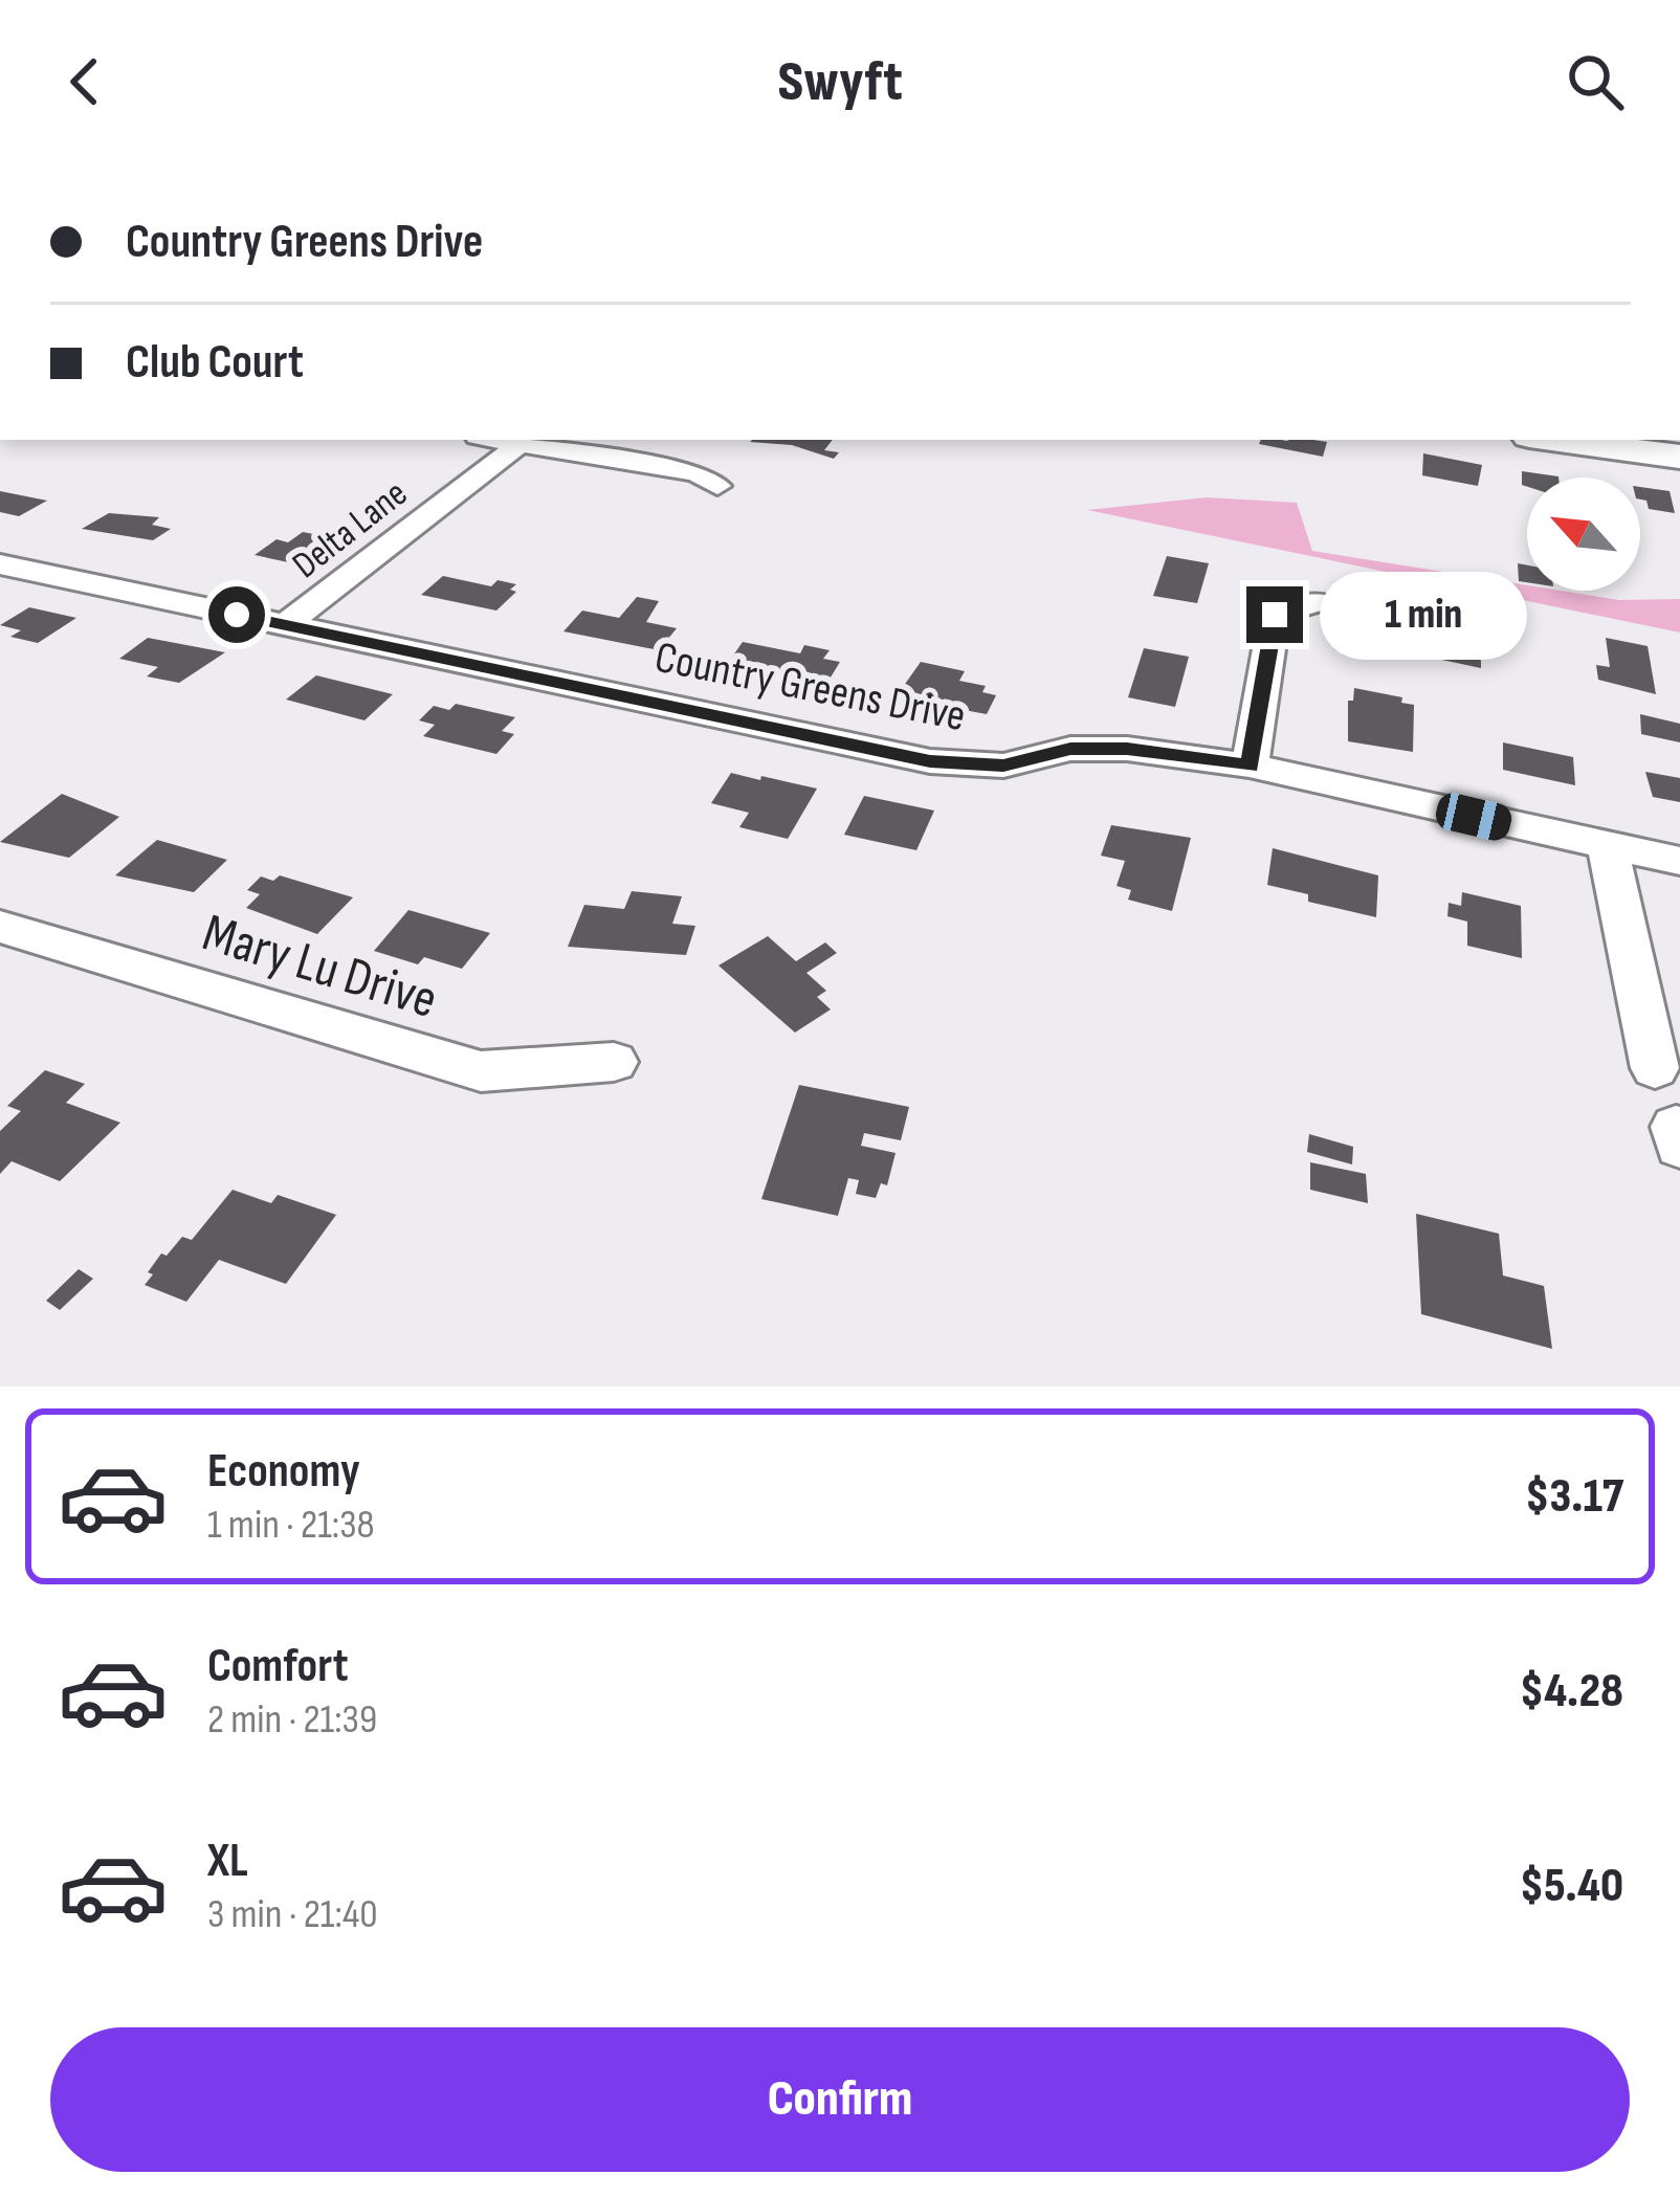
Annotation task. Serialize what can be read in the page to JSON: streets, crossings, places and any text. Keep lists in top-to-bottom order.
{
  "streets": {
    "street": ["Delta Lane", "Country Greens Drive", "Mary Lu Drive"]
  },
  "crossings": [
    ["Delta Lane", "Country Greens Drive"]
  ],
  "north": "top left",
  "page": {
    "header": "Swyft",
    "banner": ["Country Greens Drive", "Club Court"],
    "bubble": "1 min",
    "list": [
      {
        "name": "Economy",
        "note": "1 min · 21:38",
        "value": "$3.17"
      },
      {
        "name": "Comfort",
        "note": "2 min · 21:39",
        "value": "$4.28"
      },
      {
        "name": "XL",
        "note": "3 min · 21:40",
        "value": "$5.40"
      }
    ],
    "buttons": "Confirm"
  }
}
